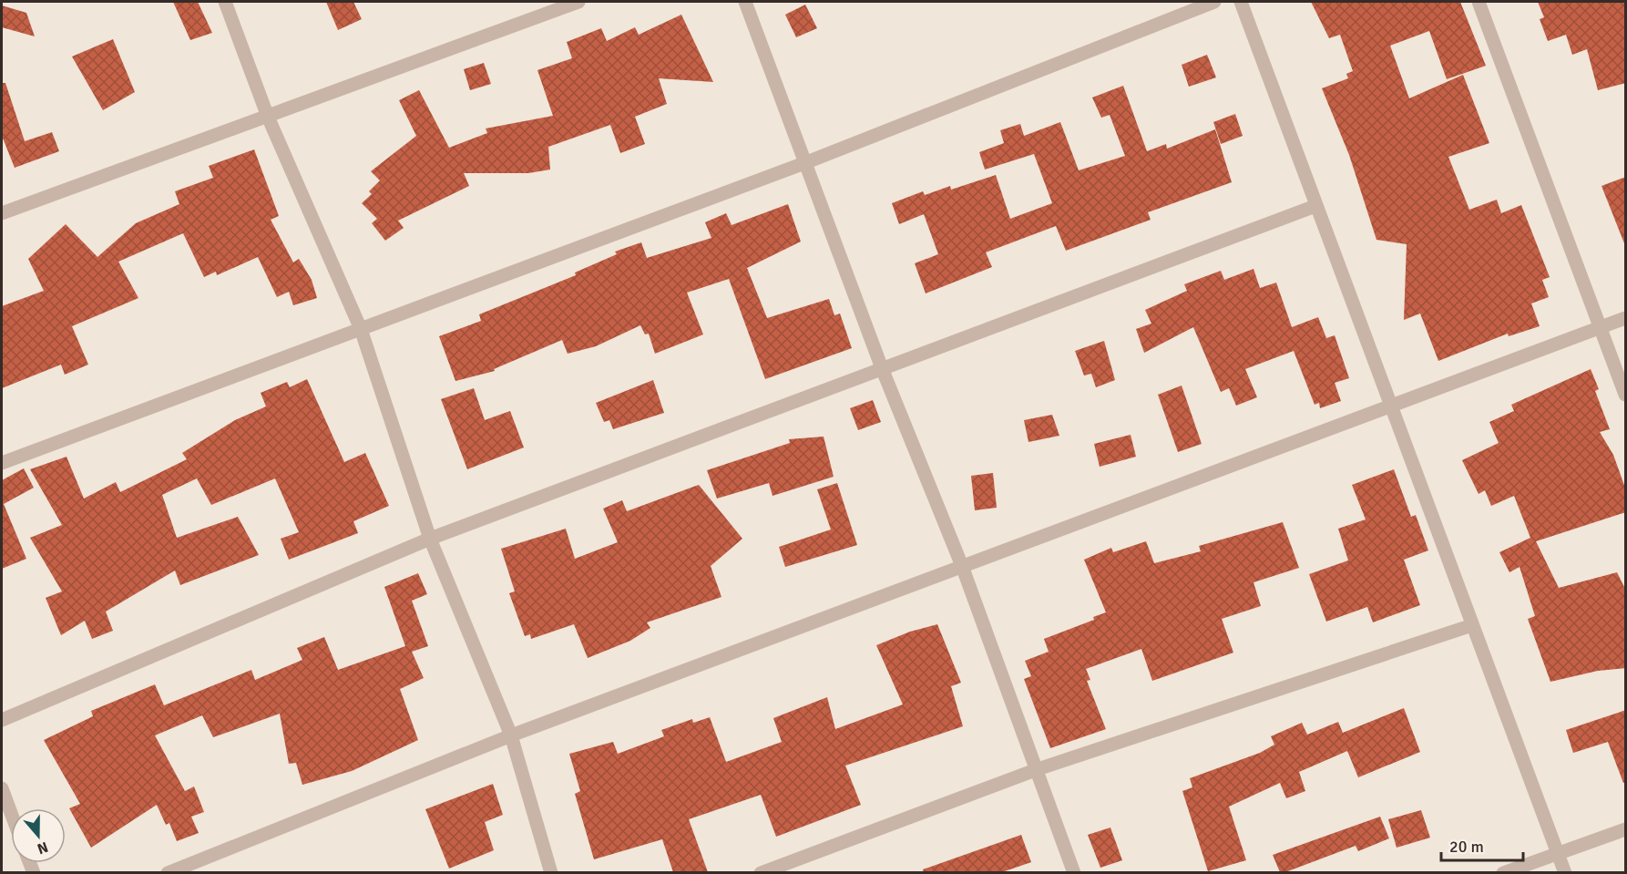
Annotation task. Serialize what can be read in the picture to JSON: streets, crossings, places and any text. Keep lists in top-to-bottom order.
{
  "scale_bar": "20 m",
  "north": "bottom"
}
